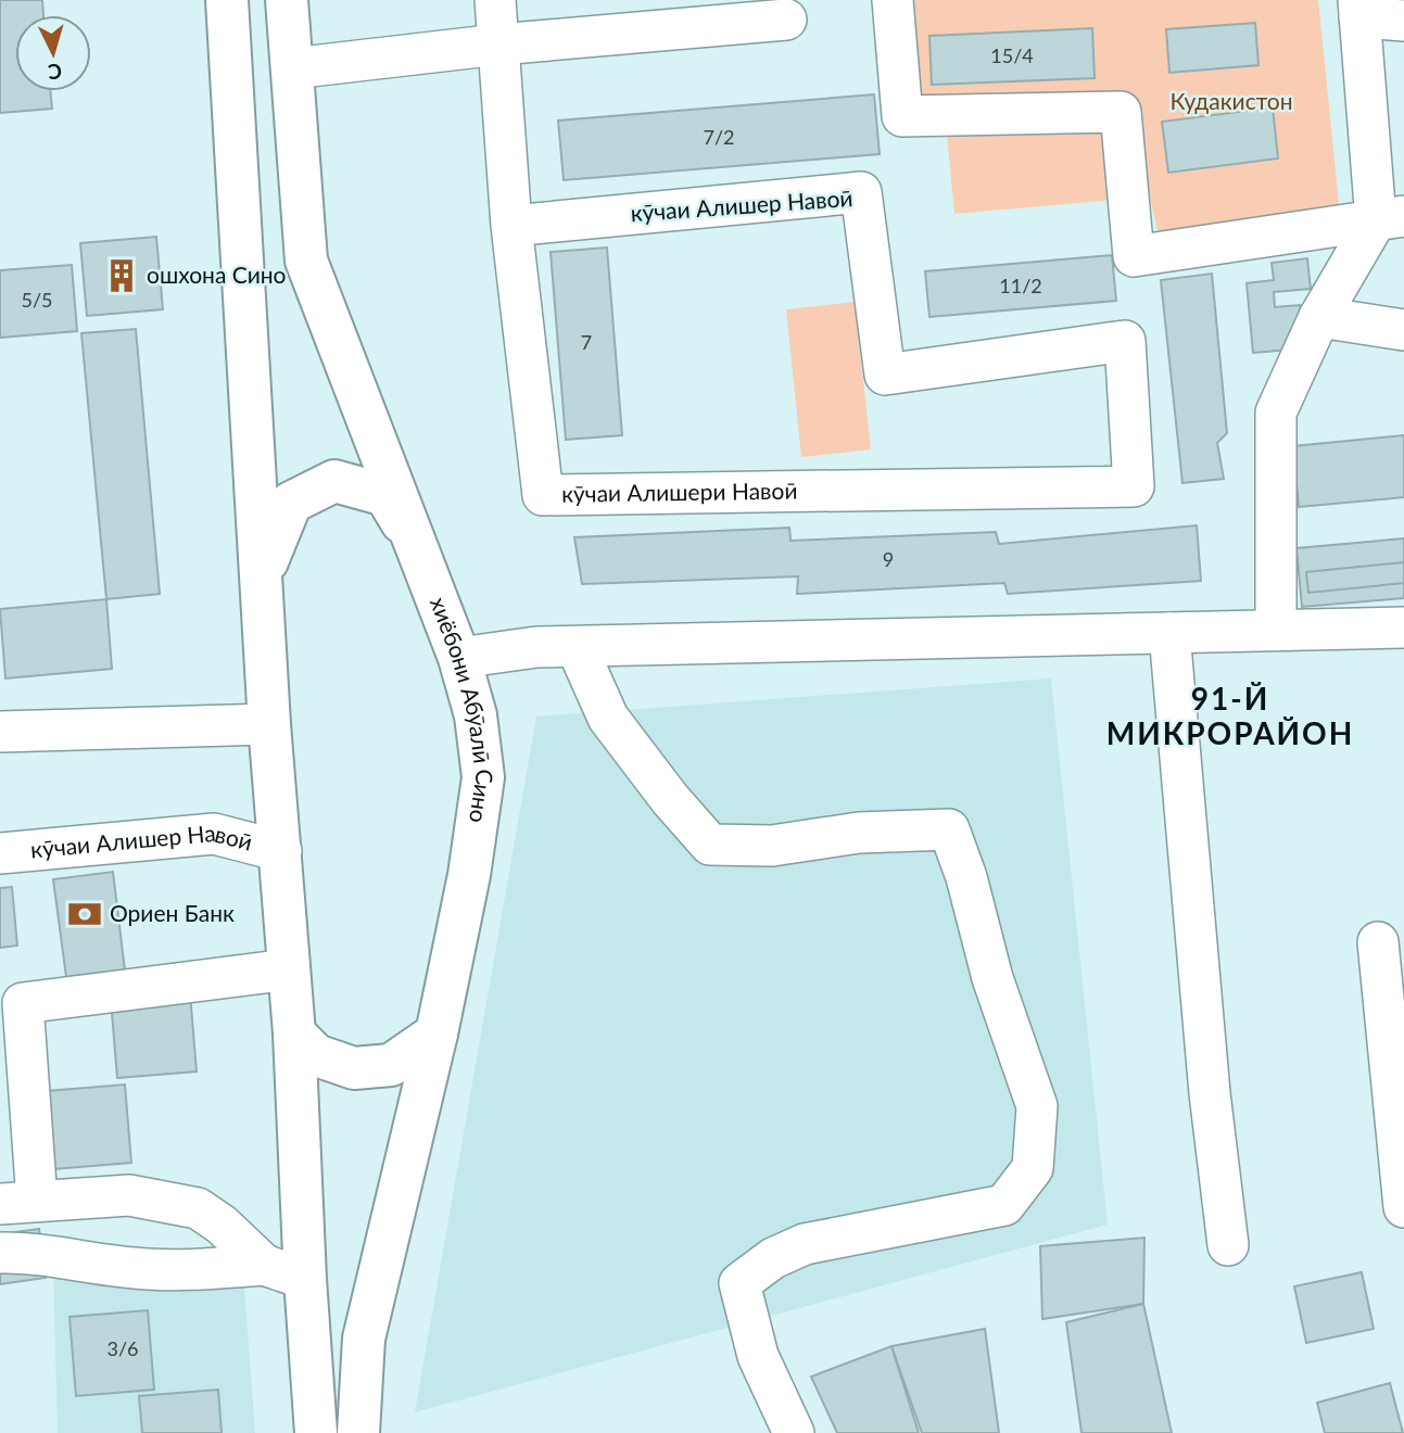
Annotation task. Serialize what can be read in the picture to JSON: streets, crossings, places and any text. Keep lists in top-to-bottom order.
{
  "streets": {
    "main road": ["хиёбони Абӯалӣ Сино"],
    "street": ["кӯчаи Алишер Навоӣ", "кӯчаи Алишери Навоӣ"]
  },
  "crossings": [
    ["кӯчаи Алишер Навоӣ", "кӯчаи Алишери Навоӣ"]
  ],
  "districts": ["91-Й МИКРОРАЙОН"],
  "parks": ["Кудакистон"],
  "places": {
    "building": ["ошхона Сино"],
    "bank": ["Ориен Банк"]
  },
  "house_numbers": [
    "15/4",
    "7/2",
    "11/2",
    "5/5",
    "7",
    "9",
    "3/6"
  ],
  "north": "bottom"
}
